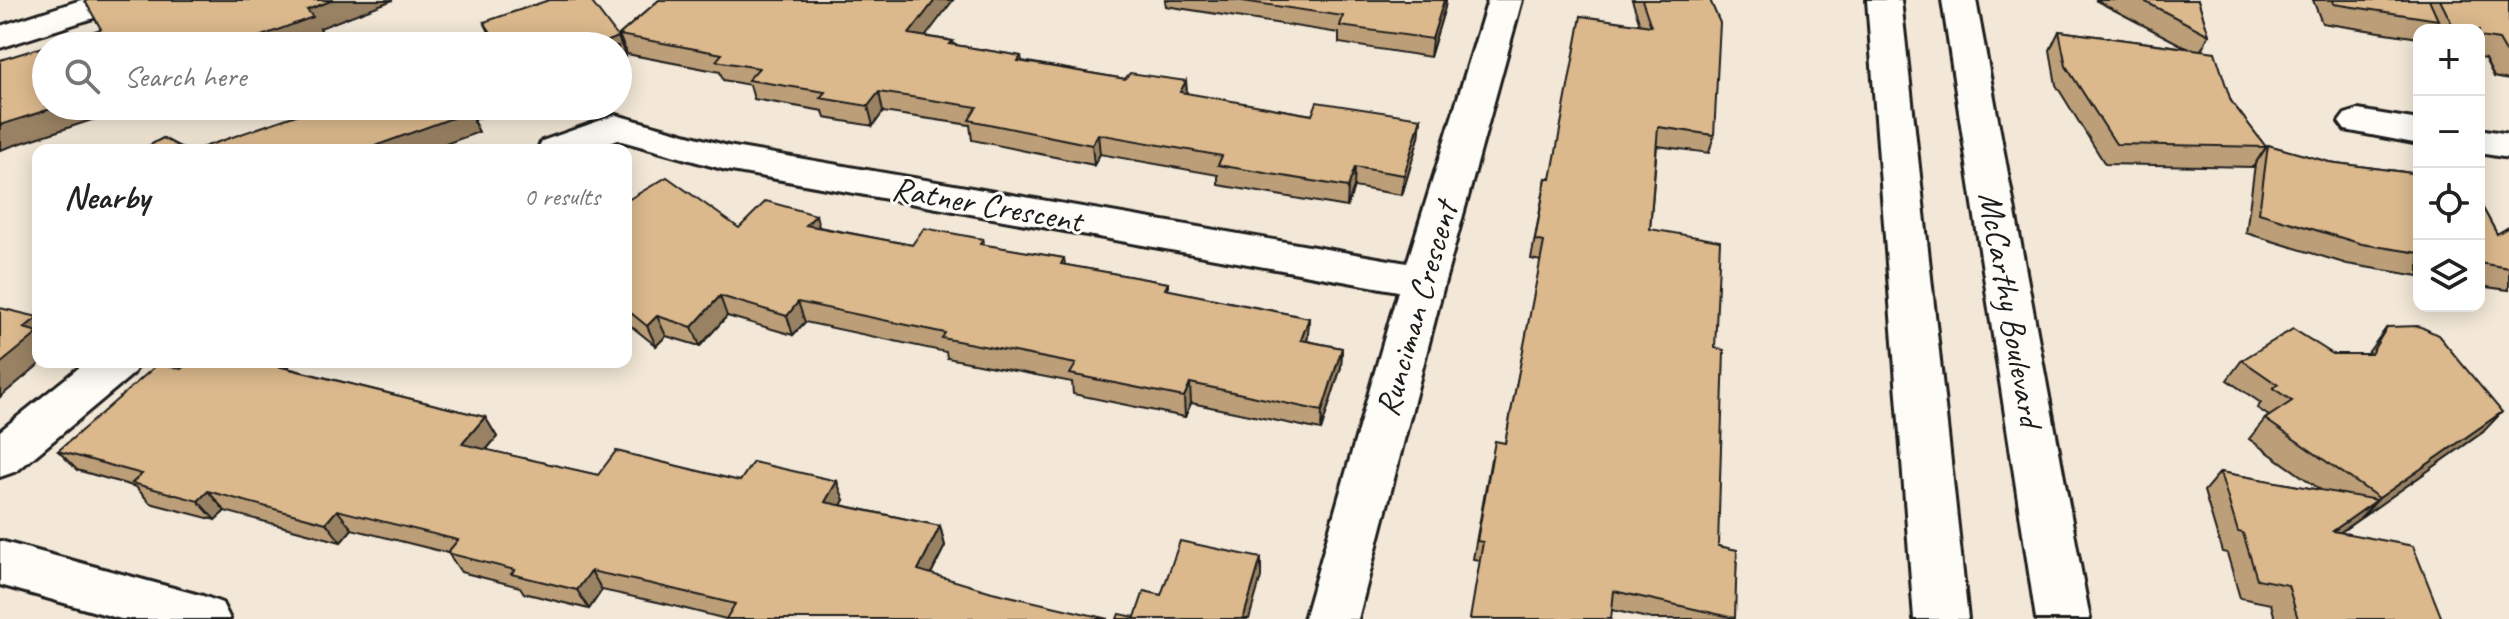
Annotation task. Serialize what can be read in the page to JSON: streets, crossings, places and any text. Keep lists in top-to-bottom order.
{
  "streets": {
    "street": ["Ratner Crescent", "Runciman Crescent", "McCarthy Boulevard"]
  },
  "crossings": [
    ["Ratner Crescent", "Runciman Crescent"]
  ],
  "page": {
    "map_buttons": ["+", "−"],
    "search": "Search here",
    "heading": ["Nearby", "0 results"]
  }
}
